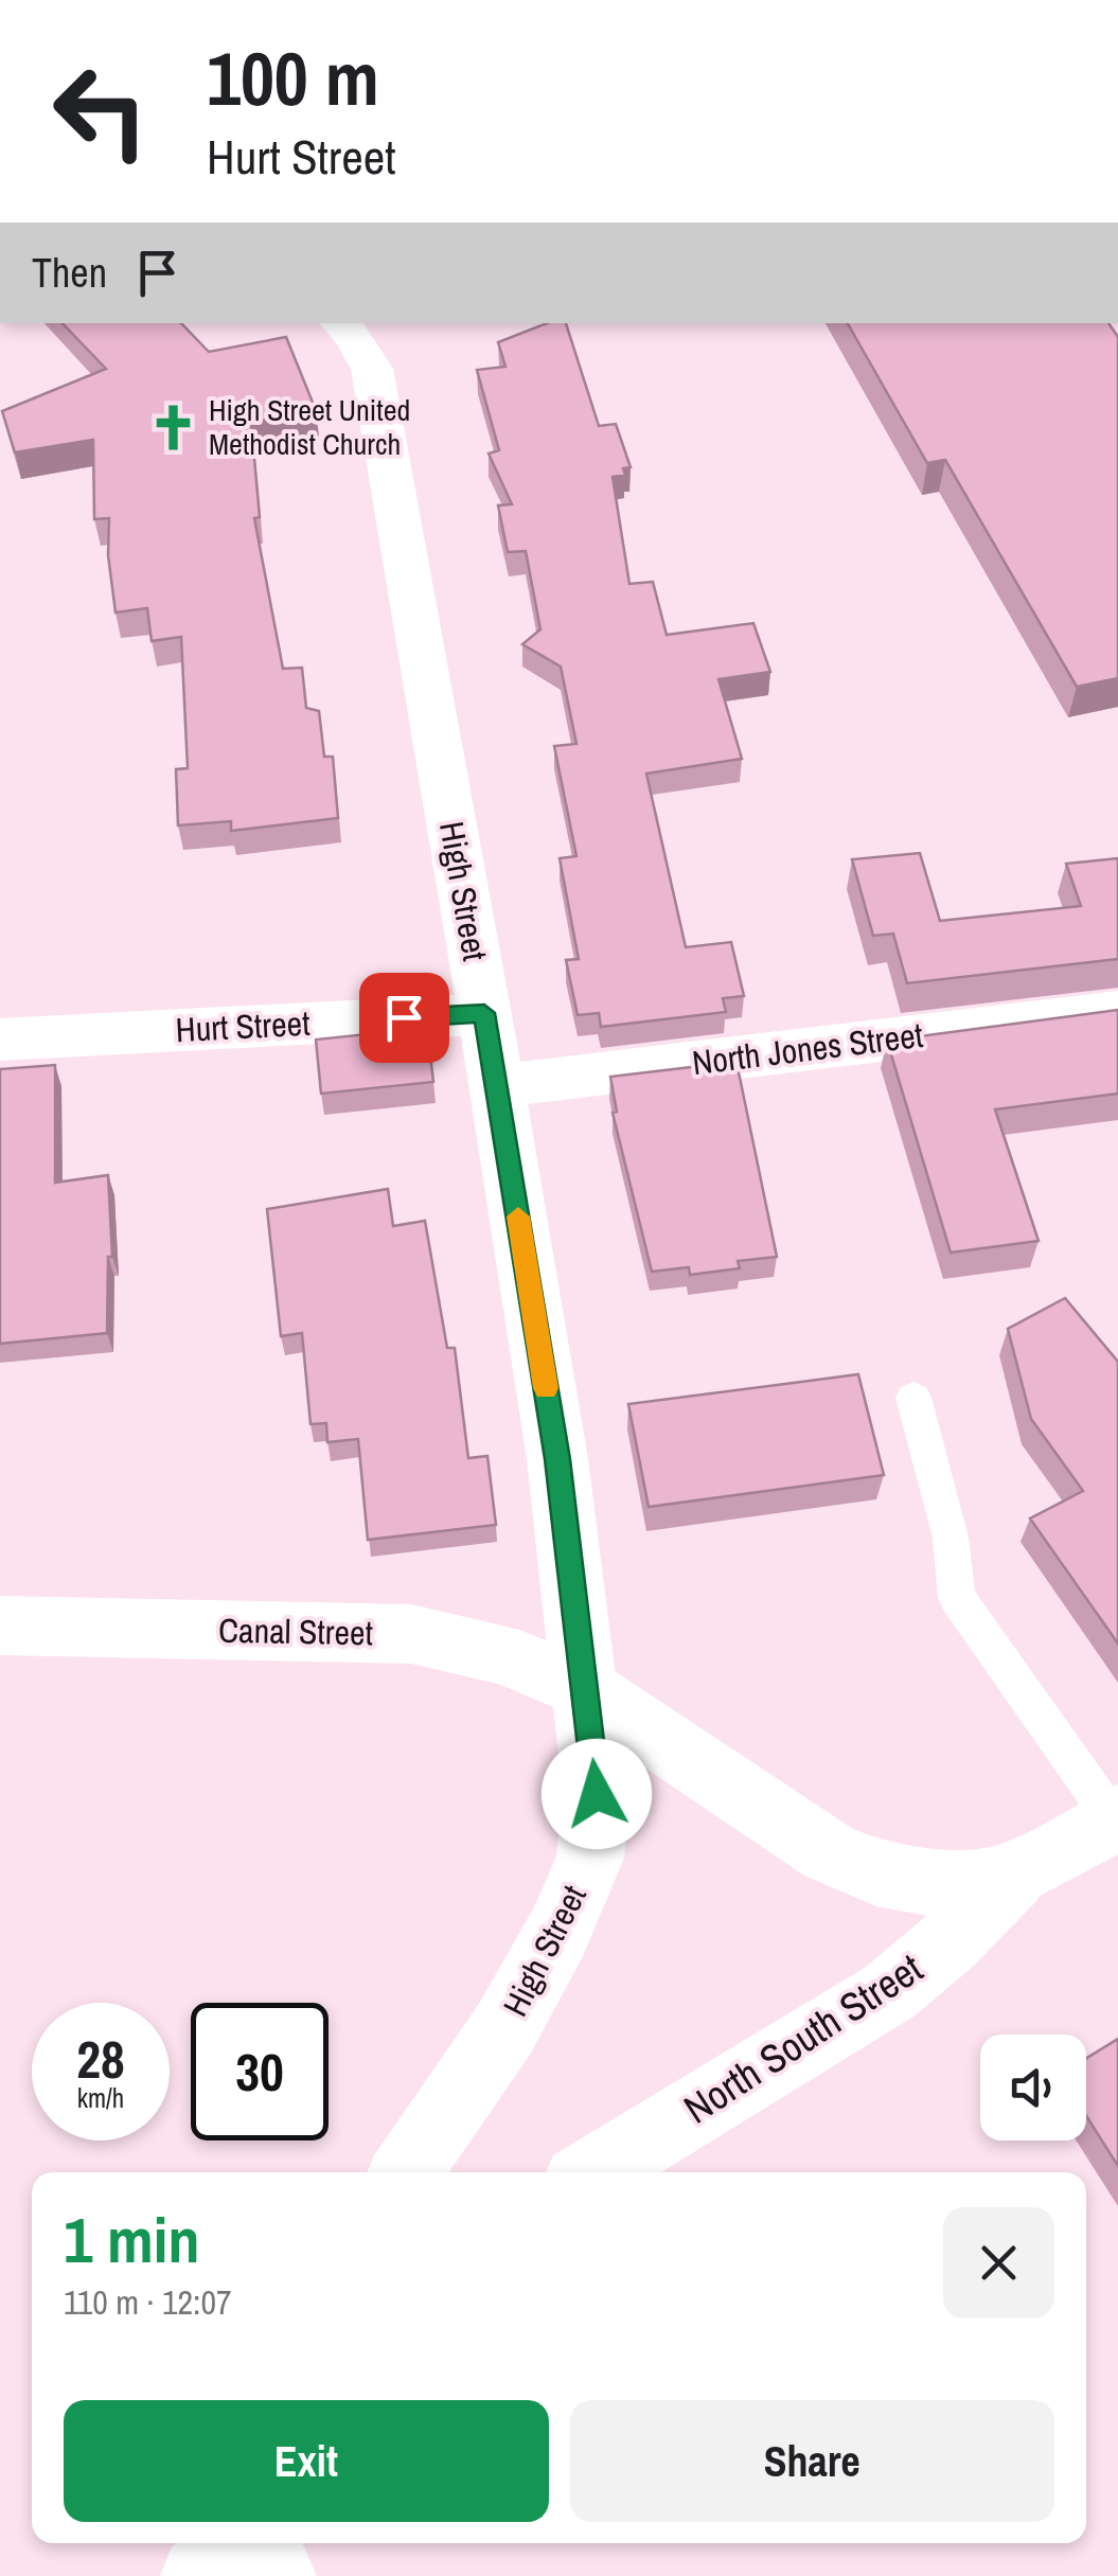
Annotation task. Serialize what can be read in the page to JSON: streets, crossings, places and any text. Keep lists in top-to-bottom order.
{
  "streets": {
    "street": [
      "High Street",
      "Hurt Street",
      "North Jones Street",
      "Canal Street",
      "North South Street"
    ]
  },
  "crossings": [
    ["High Street", "Hurt Street"],
    ["High Street", "North Jones Street"],
    ["High Street", "Canal Street"],
    ["High Street", "North South Street"],
    ["Canal Street", "North South Street"]
  ],
  "places": {
    "church": ["High Street United Methodist Church"]
  },
  "page": {
    "turn": ["100 m", "Hurt Street"],
    "then": "Then",
    "speed": "28 km/h",
    "limit": "30",
    "heading": ["1 min", "110 m · 12:07"],
    "buttons": ["Exit", "Share"]
  }
}
